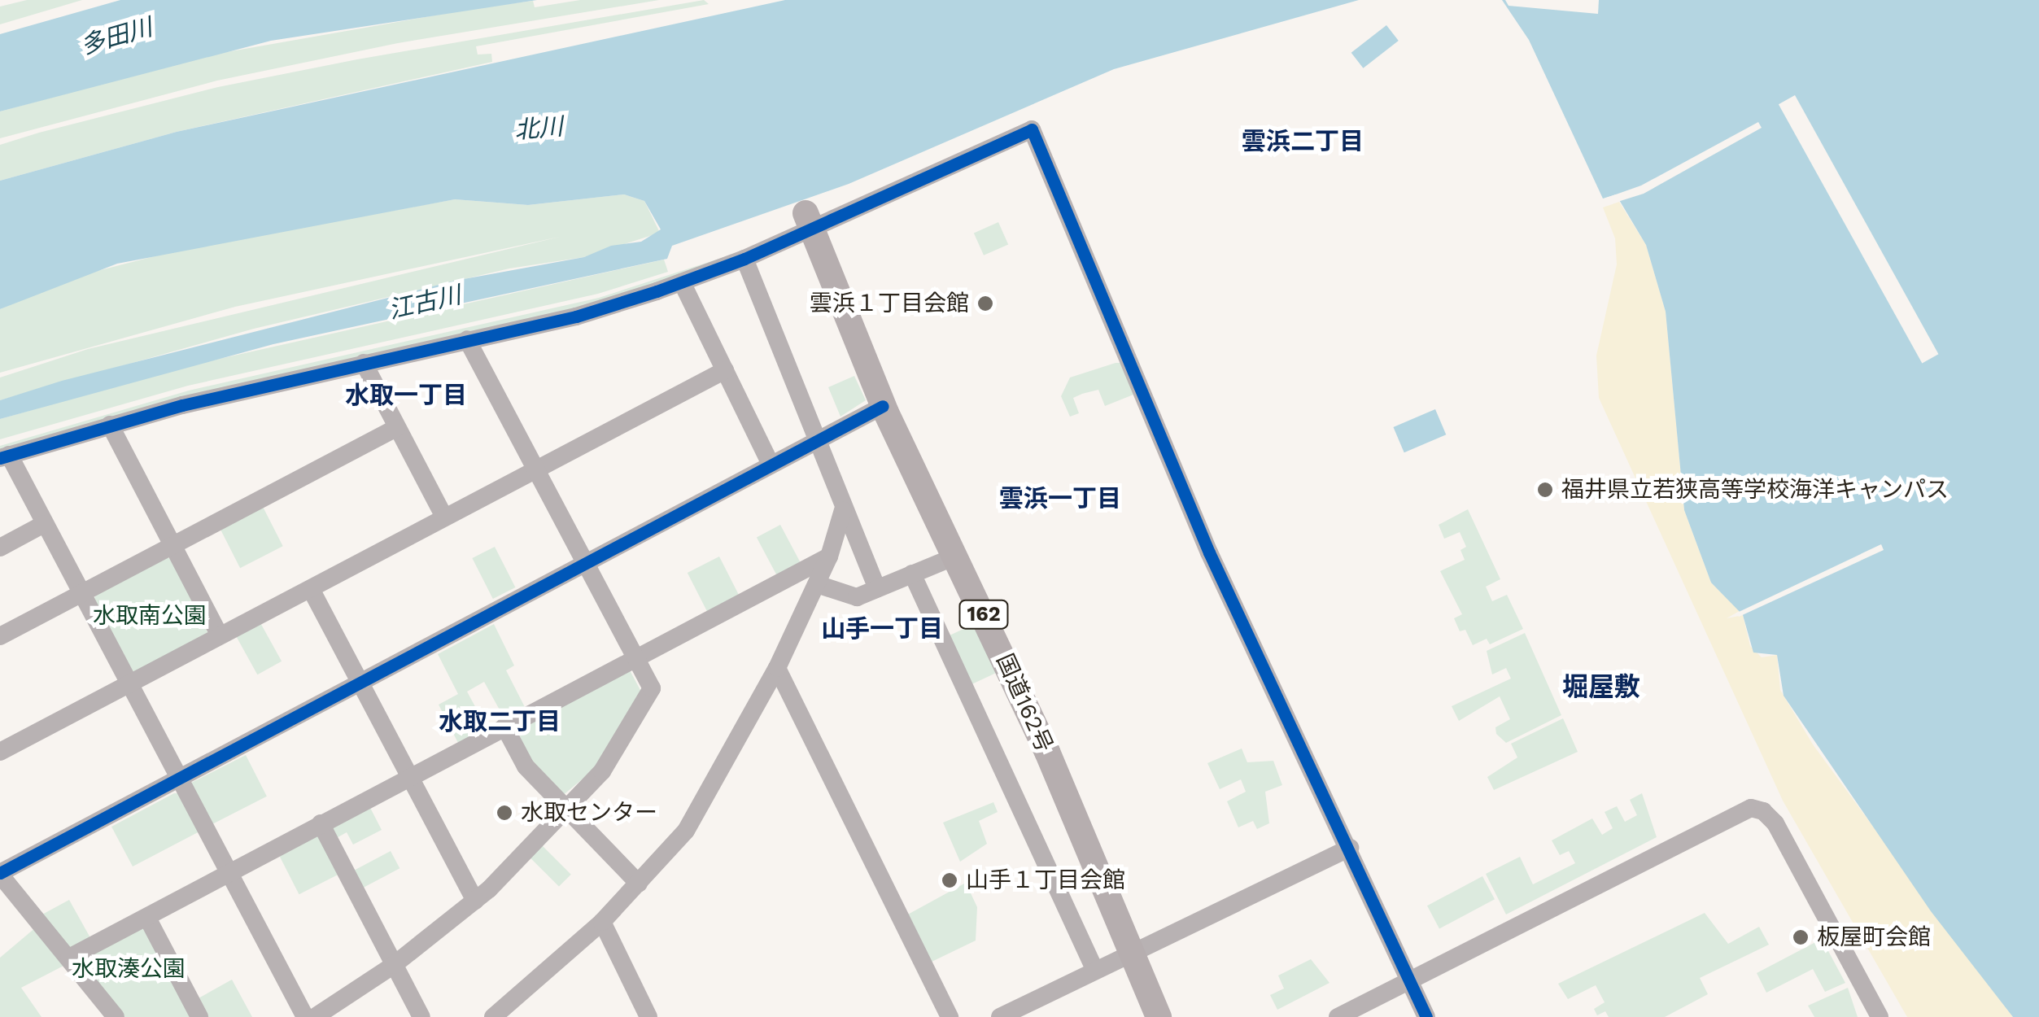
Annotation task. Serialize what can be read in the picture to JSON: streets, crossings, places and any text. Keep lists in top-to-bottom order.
{
  "streets": {
    "highway": ["162", "国道162号"]
  },
  "districts": [
    "雲浜二丁目",
    "水取一丁目",
    "雲浜一丁目",
    "山手一丁目",
    "堀屋敷",
    "水取二丁目"
  ],
  "water": ["多田川", "北川", "江古川"],
  "parks": ["水取南公園", "水取湊公園"],
  "places": [
    "雲浜１丁目会館",
    "福井県立若狭高等学校海洋キャンパス",
    "水取センター",
    "山手１丁目会館",
    "板屋町会館"
  ]
}
